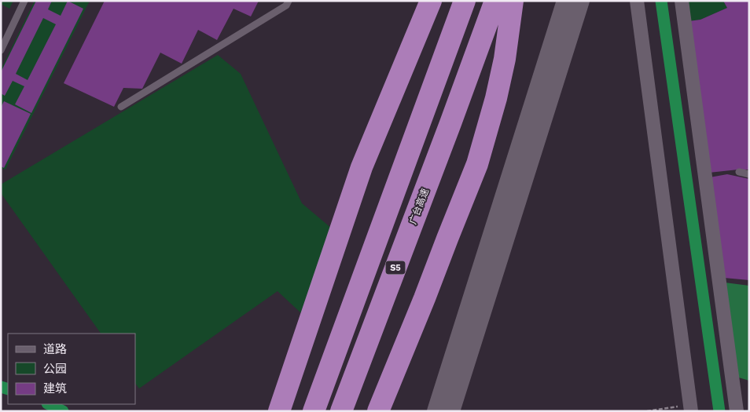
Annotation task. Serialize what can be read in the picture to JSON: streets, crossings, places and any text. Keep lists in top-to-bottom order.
{
  "streets": {
    "highway": ["广台高速", "S5"]
  },
  "legend": ["道路", "公园", "建筑"]
}
